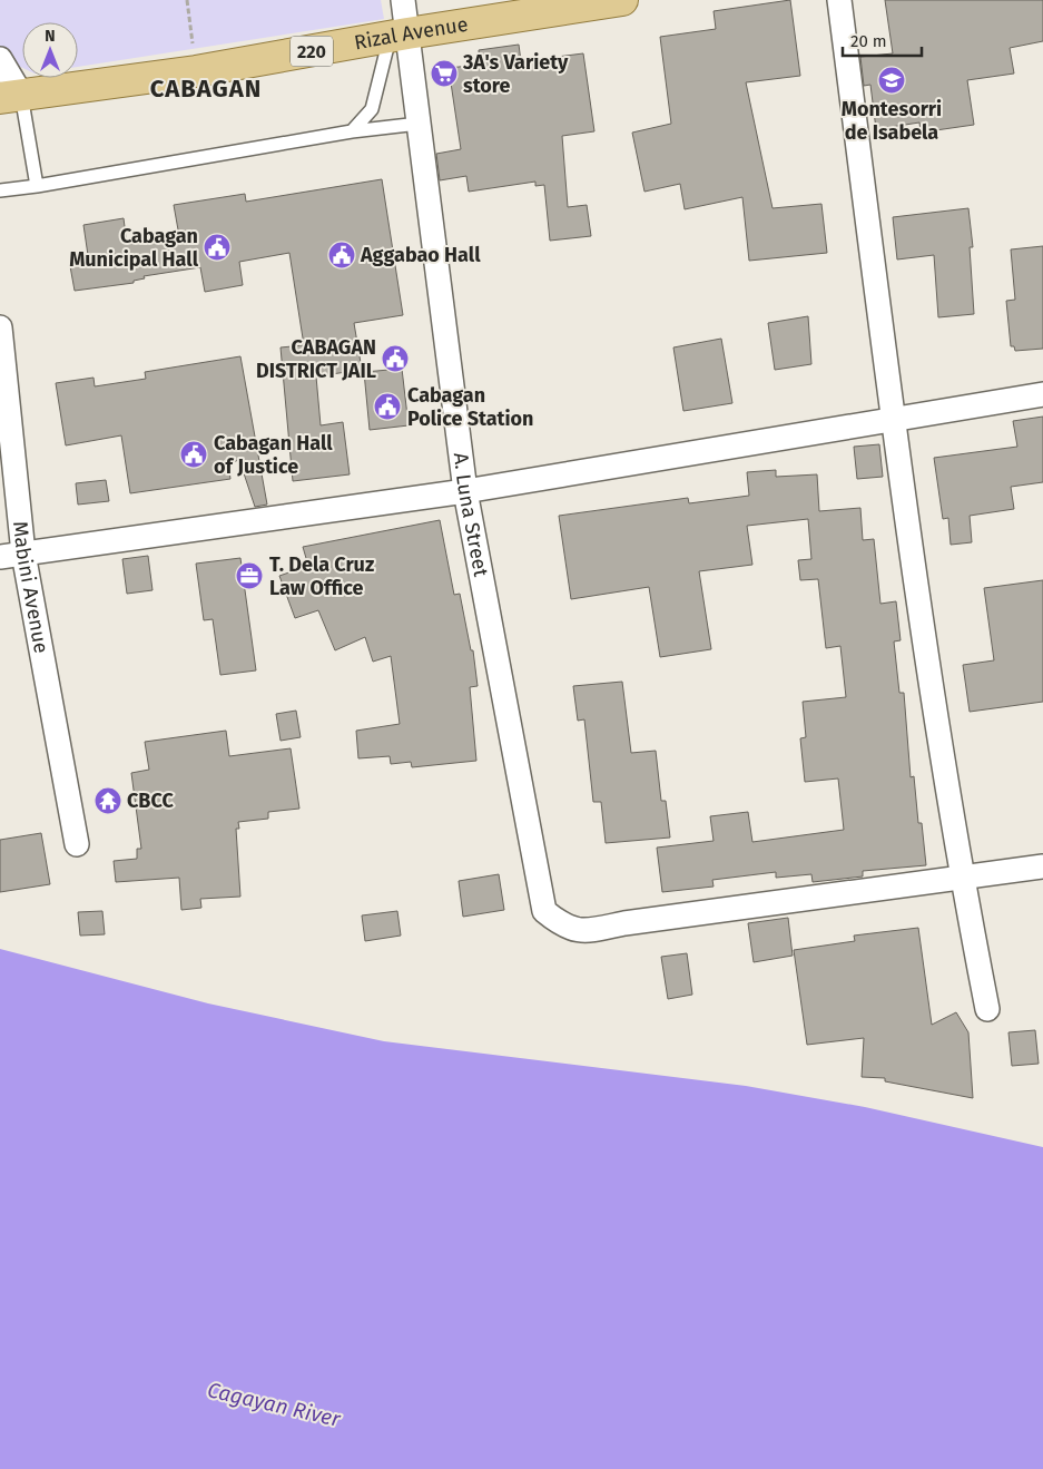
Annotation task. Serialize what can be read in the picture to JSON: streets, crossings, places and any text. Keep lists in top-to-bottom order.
{
  "streets": {
    "main road": ["Rizal Avenue", "220"],
    "street": ["A. Luna Street", "Mabini Avenue"]
  },
  "crossings": [
    ["Rizal Avenue", "A. Luna Street"]
  ],
  "districts": ["CABAGAN"],
  "water": ["Cagayan River"],
  "places": {
    "supermarket": ["3A's Variety store"],
    "school or university": ["Montesorri de Isabela"],
    "public building": [
      "Cabagan Municipal Hall",
      "Aggabao Hall",
      "CABAGAN DISTRICT JAIL",
      "Cabagan Police Station",
      "Cabagan Hall of Justice"
    ],
    "office": ["T. Dela Cruz Law Office"],
    "temple": ["CBCC"]
  },
  "scale_bar": "20 m",
  "north": "top"
}
